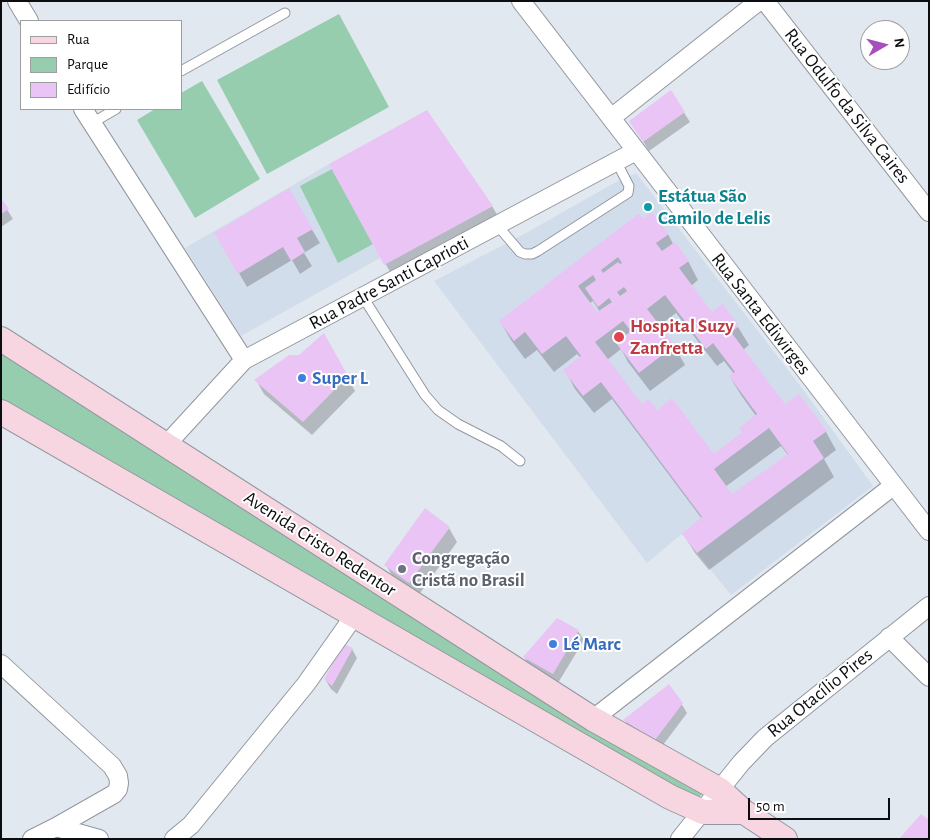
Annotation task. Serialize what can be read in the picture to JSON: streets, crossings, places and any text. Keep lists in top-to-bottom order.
{
  "streets": {
    "main road": ["Avenida Cristo Redentor"],
    "street": [
      "Rua Odulfo da Silva Caires",
      "Rua Padre Santi Caprioti",
      "Rua Santa Ediwirges",
      "Rua Otacílio Pires"
    ]
  },
  "crossings": [
    ["Rua Padre Santi Caprioti", "Rua Santa Ediwirges"],
    ["Rua Padre Santi Caprioti", "Avenida Cristo Redentor"],
    ["Avenida Cristo Redentor", "Rua Otacílio Pires"]
  ],
  "places": [
    "Estátua São Camilo de Lelis",
    "Hospital Suzy Zanfretta",
    "Super L",
    "Congregação Cristã no Brasil",
    "Lé Marc"
  ],
  "legend": ["Rua", "Parque", "Edifício"],
  "scale_bar": "50 m",
  "north": "right"
}
